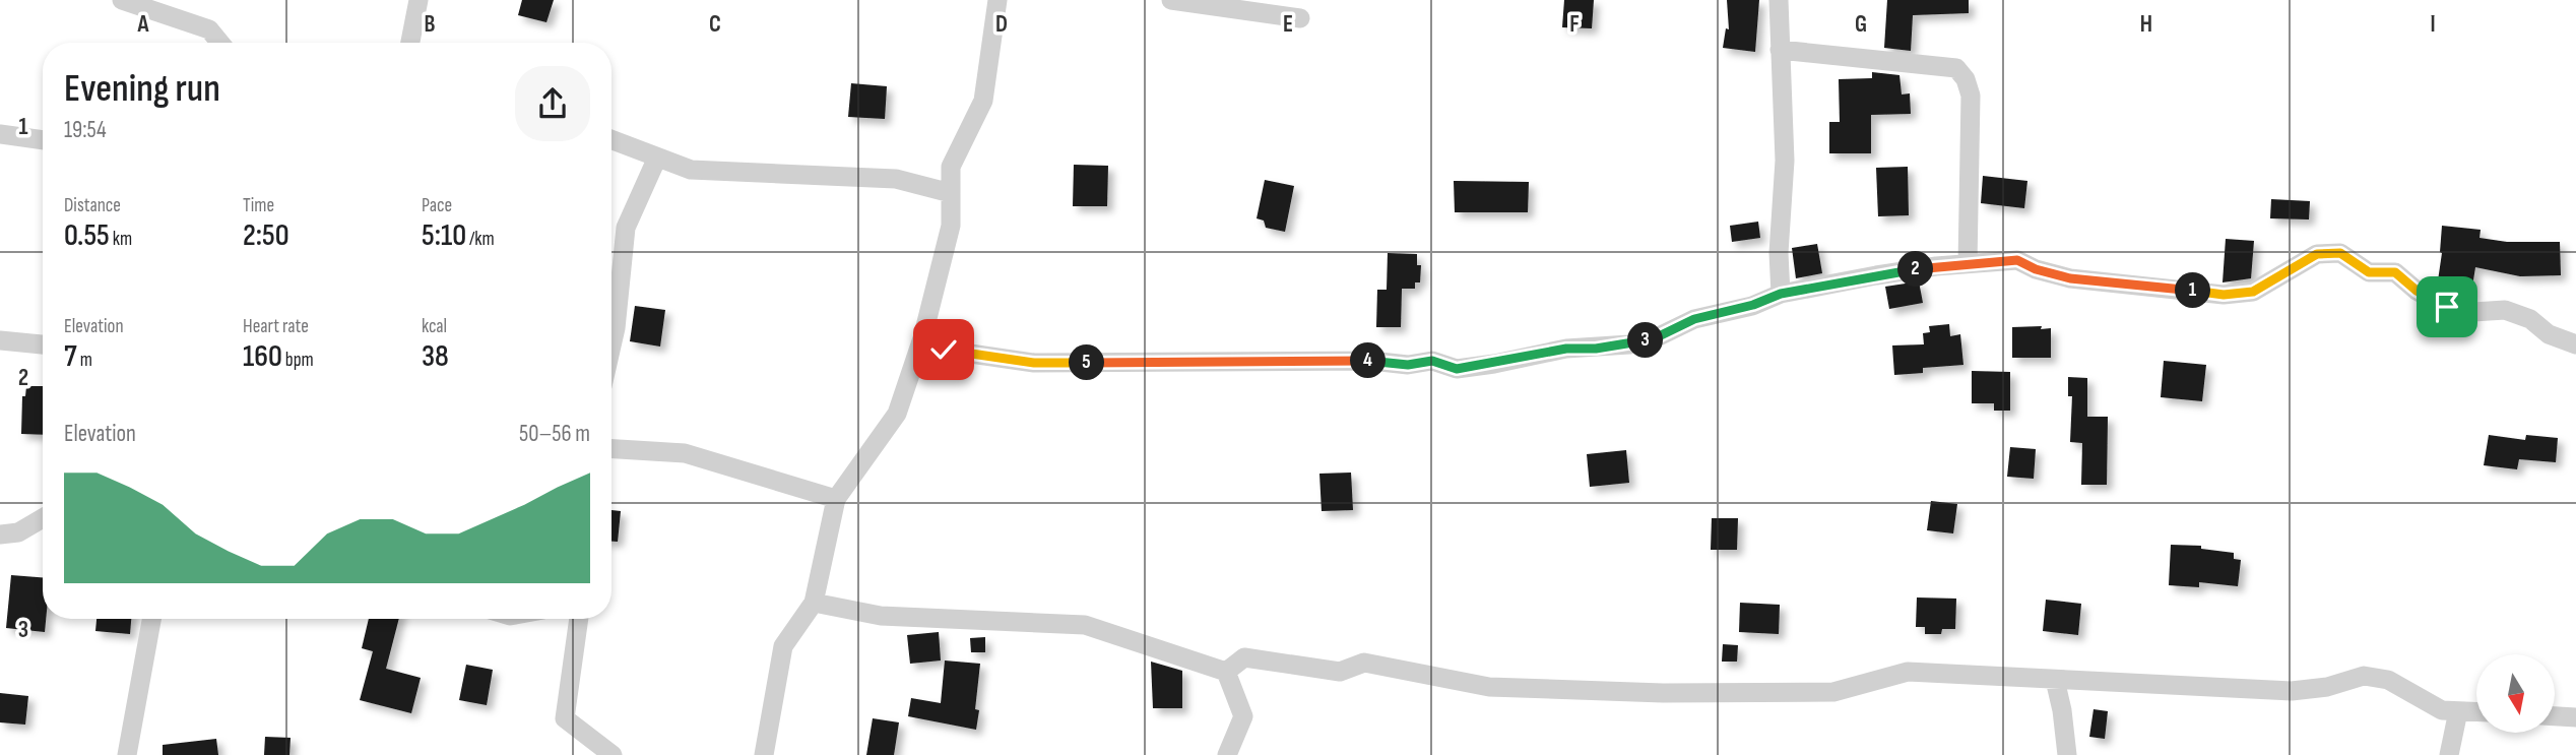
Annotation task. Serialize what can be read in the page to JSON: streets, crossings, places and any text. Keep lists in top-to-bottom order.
{
  "north": "bottom",
  "page": {
    "heading": ["Evening run", "19:54"],
    "stats": [
      ["Distance", "0.55 km"],
      ["Time", "2:50"],
      ["Pace", "5:10 /km"],
      ["Elevation", "7 m"],
      ["Heart rate", "160 bpm"],
      ["kcal", "38"]
    ],
    "pins": [
      "2",
      "1",
      "3",
      "4",
      "5"
    ],
    "chart": ["Elevation", "50–56 m"]
  },
  "grid": {
    "columns": [
      "A",
      "B",
      "C",
      "D",
      "E",
      "F",
      "G",
      "H",
      "I"
    ],
    "rows": ["1", "2", "3"]
  }
}
